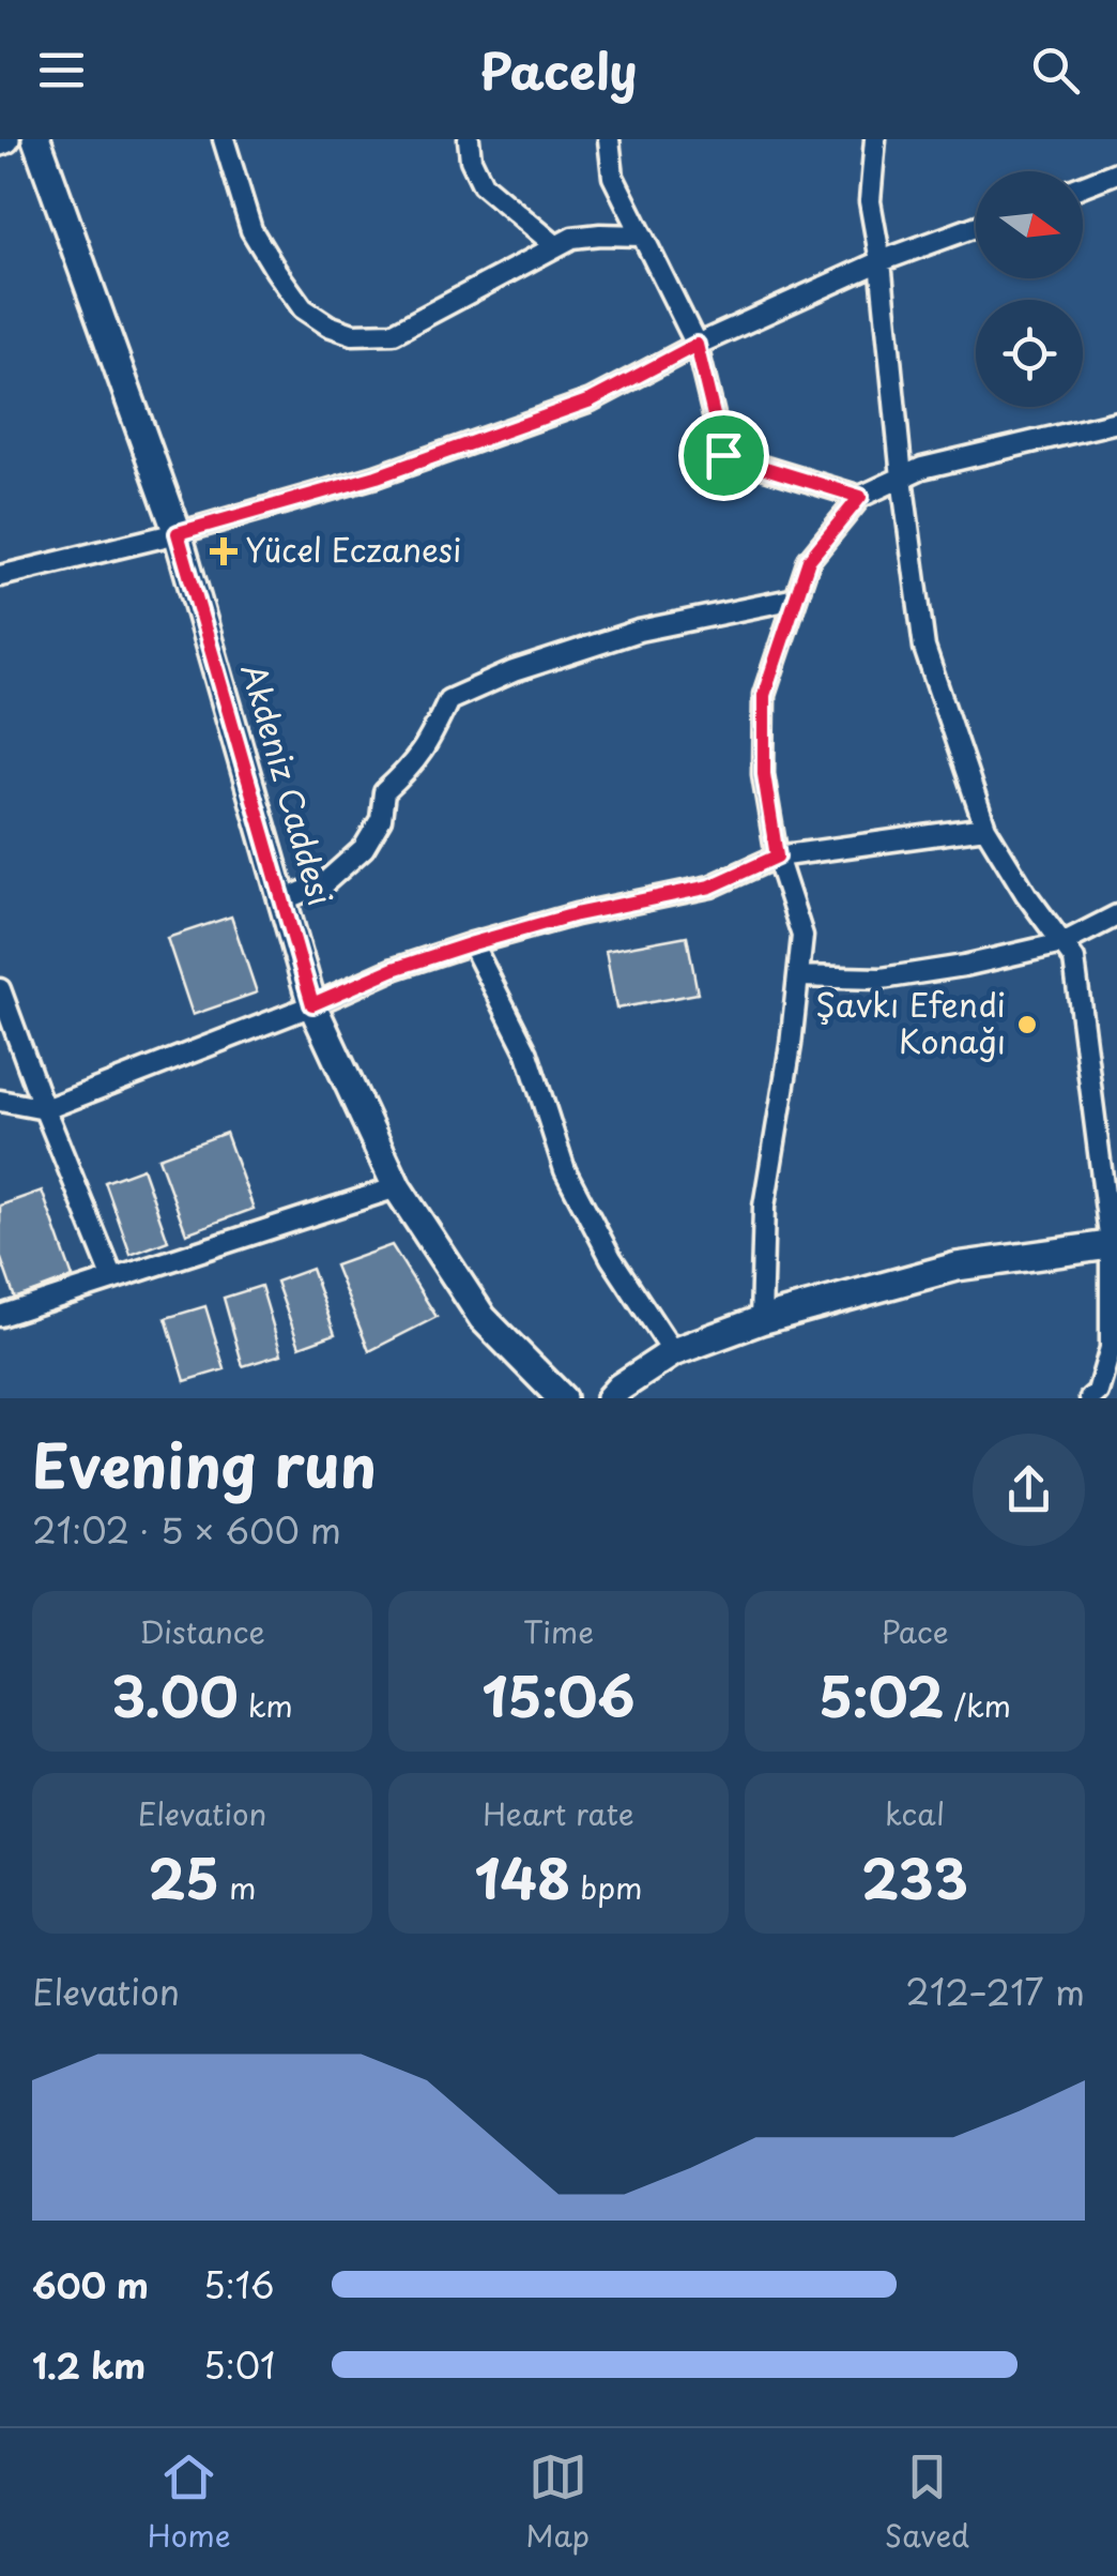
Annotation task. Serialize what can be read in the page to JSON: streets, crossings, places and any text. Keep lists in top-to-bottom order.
{
  "streets": {
    "street": ["Akdeniz Caddesi"]
  },
  "places": {
    "health": ["Yücel Eczanesi"],
    "other": ["Şavkı Efendi Konağı"]
  },
  "north": "right",
  "page": {
    "header": "Pacely",
    "heading": ["Evening run", "21:02 · 5 × 600 m"],
    "stats": [
      ["Distance", "3.00 km"],
      ["Time", "15:06"],
      ["Pace", "5:02 /km"],
      ["Elevation", "25 m"],
      ["Heart rate", "148 bpm"],
      ["kcal", "233"]
    ],
    "chart": ["Elevation", "212–217 m"],
    "list": [
      {
        "name": "600 m",
        "note": "5:16"
      },
      {
        "name": "1.2 km",
        "note": "5:01"
      }
    ],
    "tabs": ["Home", "Map", "Saved"]
  }
}
